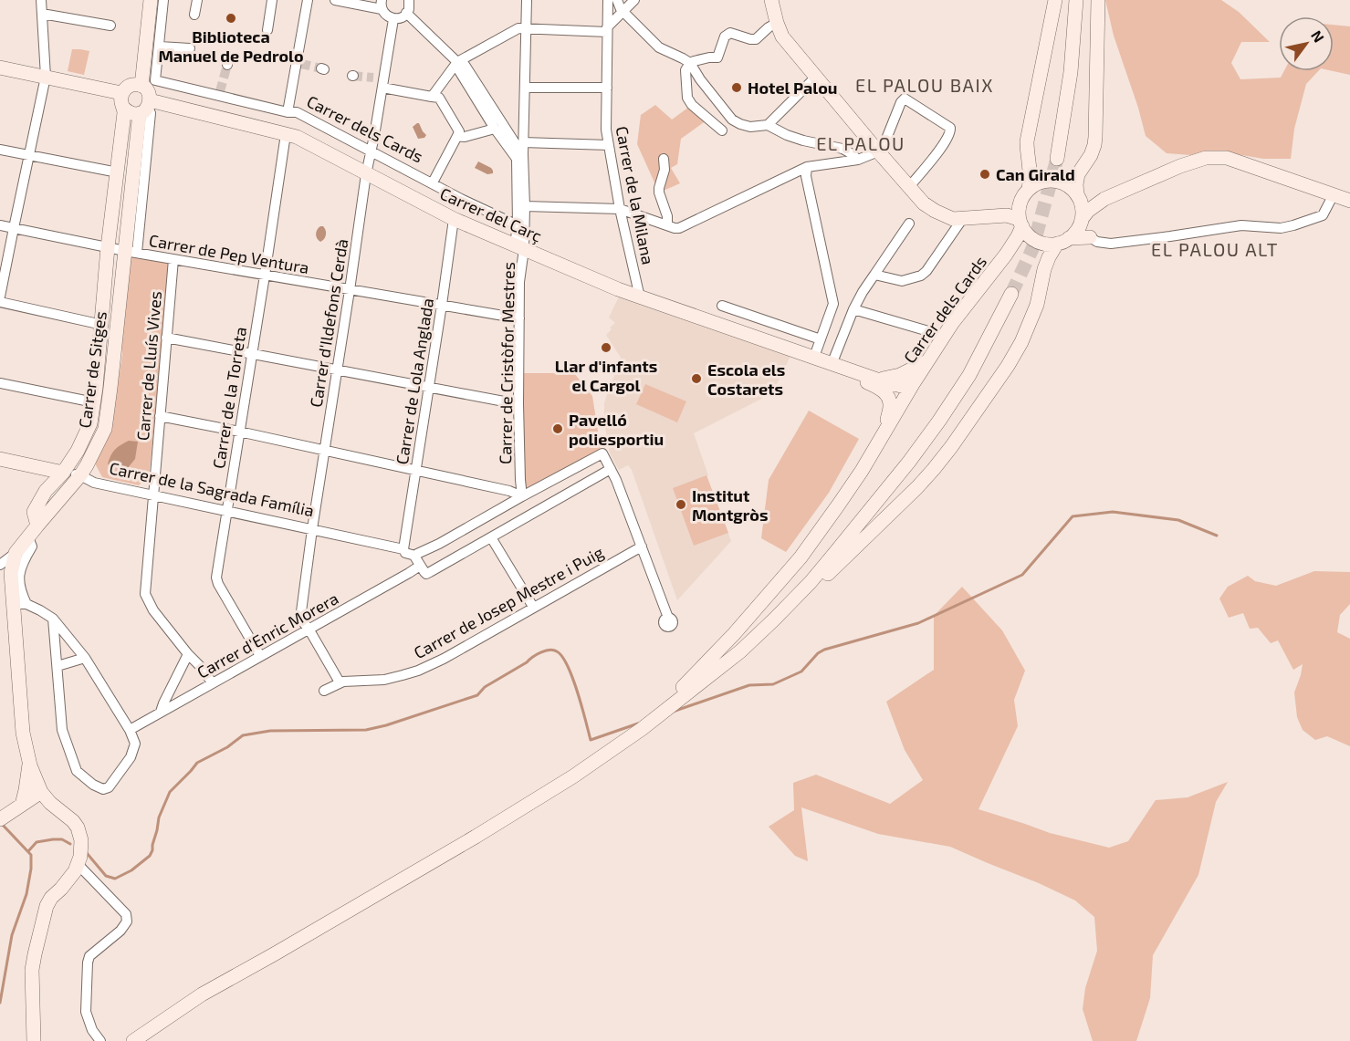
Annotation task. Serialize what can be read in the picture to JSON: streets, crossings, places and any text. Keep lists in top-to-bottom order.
{
  "streets": {
    "street": [
      "Carrer dels Cards",
      "Carrer de la Milana",
      "Carrer del Carç",
      "Carrer de Pep Ventura",
      "Carrer d'Ildefons Cerdà",
      "Carrer de Cristòfor Mestres",
      "Carrer de Lluís Vives",
      "Carrer de Sitges",
      "Carrer de Lola Anglada",
      "Carrer de la Torreta",
      "Carrer de la Sagrada Família",
      "Carrer de Josep Mestre i Puig",
      "Carrer d'Enric Morera"
    ]
  },
  "crossings": [
    ["Carrer dels Cards", "Carrer del Carç"],
    ["Carrer dels Cards", "Carrer d'Ildefons Cerdà"],
    ["Carrer de la Milana", "Carrer del Carç"],
    ["Carrer del Carç", "Carrer d'Ildefons Cerdà"],
    ["Carrer del Carç", "Carrer de Cristòfor Mestres"],
    ["Carrer del Carç", "Carrer de Sitges"],
    ["Carrer del Carç", "Carrer de Lola Anglada"],
    ["Carrer del Carç", "Carrer de la Torreta"],
    ["Carrer de Pep Ventura", "Carrer d'Ildefons Cerdà"],
    ["Carrer de Pep Ventura", "Carrer de Cristòfor Mestres"],
    ["Carrer de Pep Ventura", "Carrer de Lluís Vives"],
    ["Carrer de Pep Ventura", "Carrer de Sitges"],
    ["Carrer de Pep Ventura", "Carrer de Lola Anglada"],
    ["Carrer de Pep Ventura", "Carrer de la Torreta"],
    ["Carrer d'Ildefons Cerdà", "Carrer de la Sagrada Família"],
    ["Carrer d'Ildefons Cerdà", "Carrer de Josep Mestre i Puig"],
    ["Carrer d'Ildefons Cerdà", "Carrer d'Enric Morera"],
    ["Carrer de Cristòfor Mestres", "Carrer d'Enric Morera"],
    ["Carrer de Lluís Vives", "Carrer de la Sagrada Família"],
    ["Carrer de Lluís Vives", "Carrer d'Enric Morera"],
    ["Carrer de Sitges", "Carrer de la Sagrada Família"],
    ["Carrer de Lola Anglada", "Carrer de la Sagrada Família"],
    ["Carrer de la Torreta", "Carrer de la Sagrada Família"],
    ["Carrer de la Torreta", "Carrer d'Enric Morera"],
    ["Carrer de la Sagrada Família", "Carrer d'Enric Morera"]
  ],
  "districts": ["EL PALOU BAIX", "EL PALOU", "EL PALOU ALT"],
  "places": [
    "Biblioteca Manuel de Pedrolo",
    "Hotel Palou",
    "Can Girald",
    "Llar d'infants el Cargol",
    "Escola els Costarets",
    "Pavelló poliesportiu",
    "Institut Montgròs"
  ],
  "north": "top right"
}
